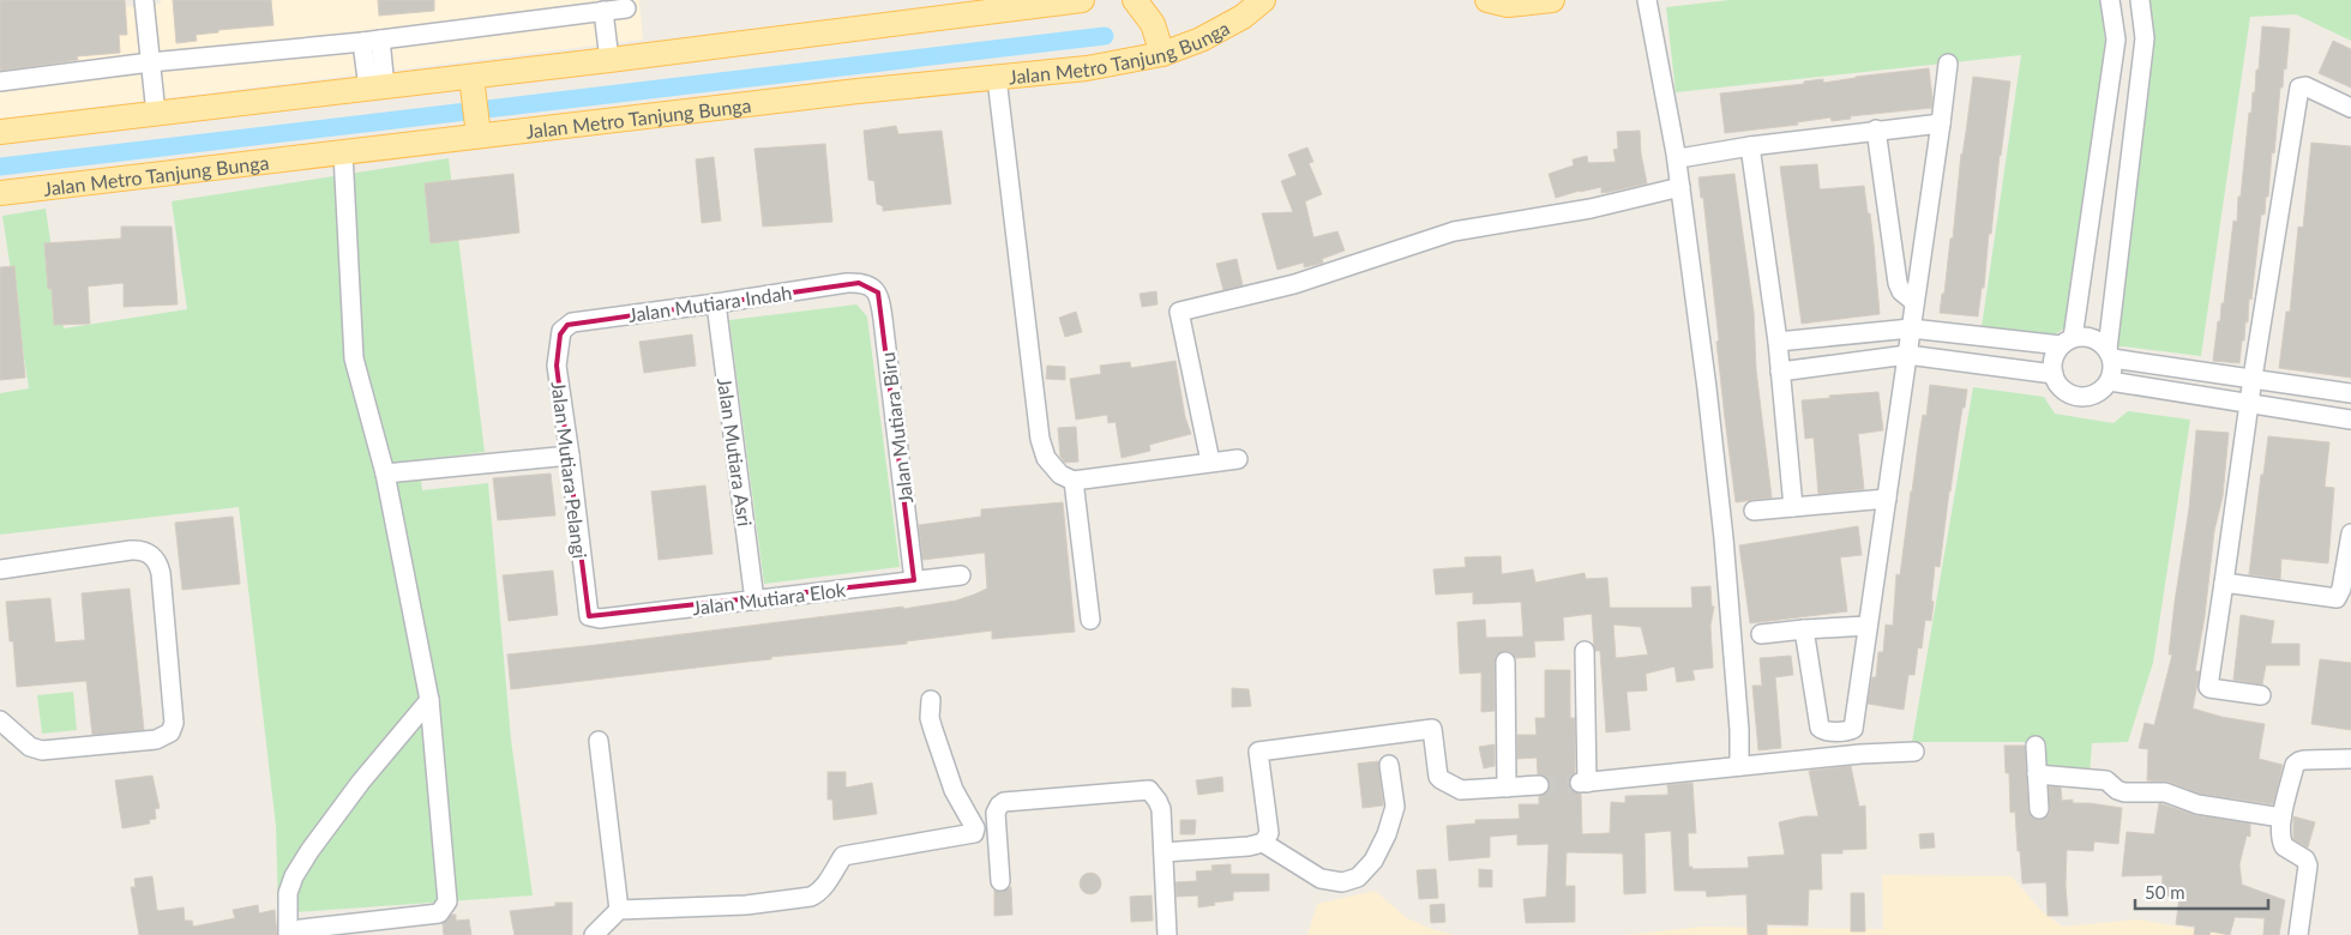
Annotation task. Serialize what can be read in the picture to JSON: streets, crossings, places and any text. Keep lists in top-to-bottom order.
{
  "streets": {
    "main road": ["Jalan Metro Tanjung Bunga"],
    "street": [
      "Jalan Mutiara Indah",
      "Jalan Mutiara Biru",
      "Jalan Mutiara Asri",
      "Jalan Mutiara Pelangi",
      "Jalan Mutiara Elok"
    ]
  },
  "crossings": [
    ["Jalan Mutiara Indah", "Jalan Mutiara Biru"],
    ["Jalan Mutiara Indah", "Jalan Mutiara Asri"],
    ["Jalan Mutiara Indah", "Jalan Mutiara Pelangi"],
    ["Jalan Mutiara Biru", "Jalan Mutiara Elok"],
    ["Jalan Mutiara Asri", "Jalan Mutiara Elok"],
    ["Jalan Mutiara Pelangi", "Jalan Mutiara Elok"]
  ],
  "scale_bar": "50 m"
}
